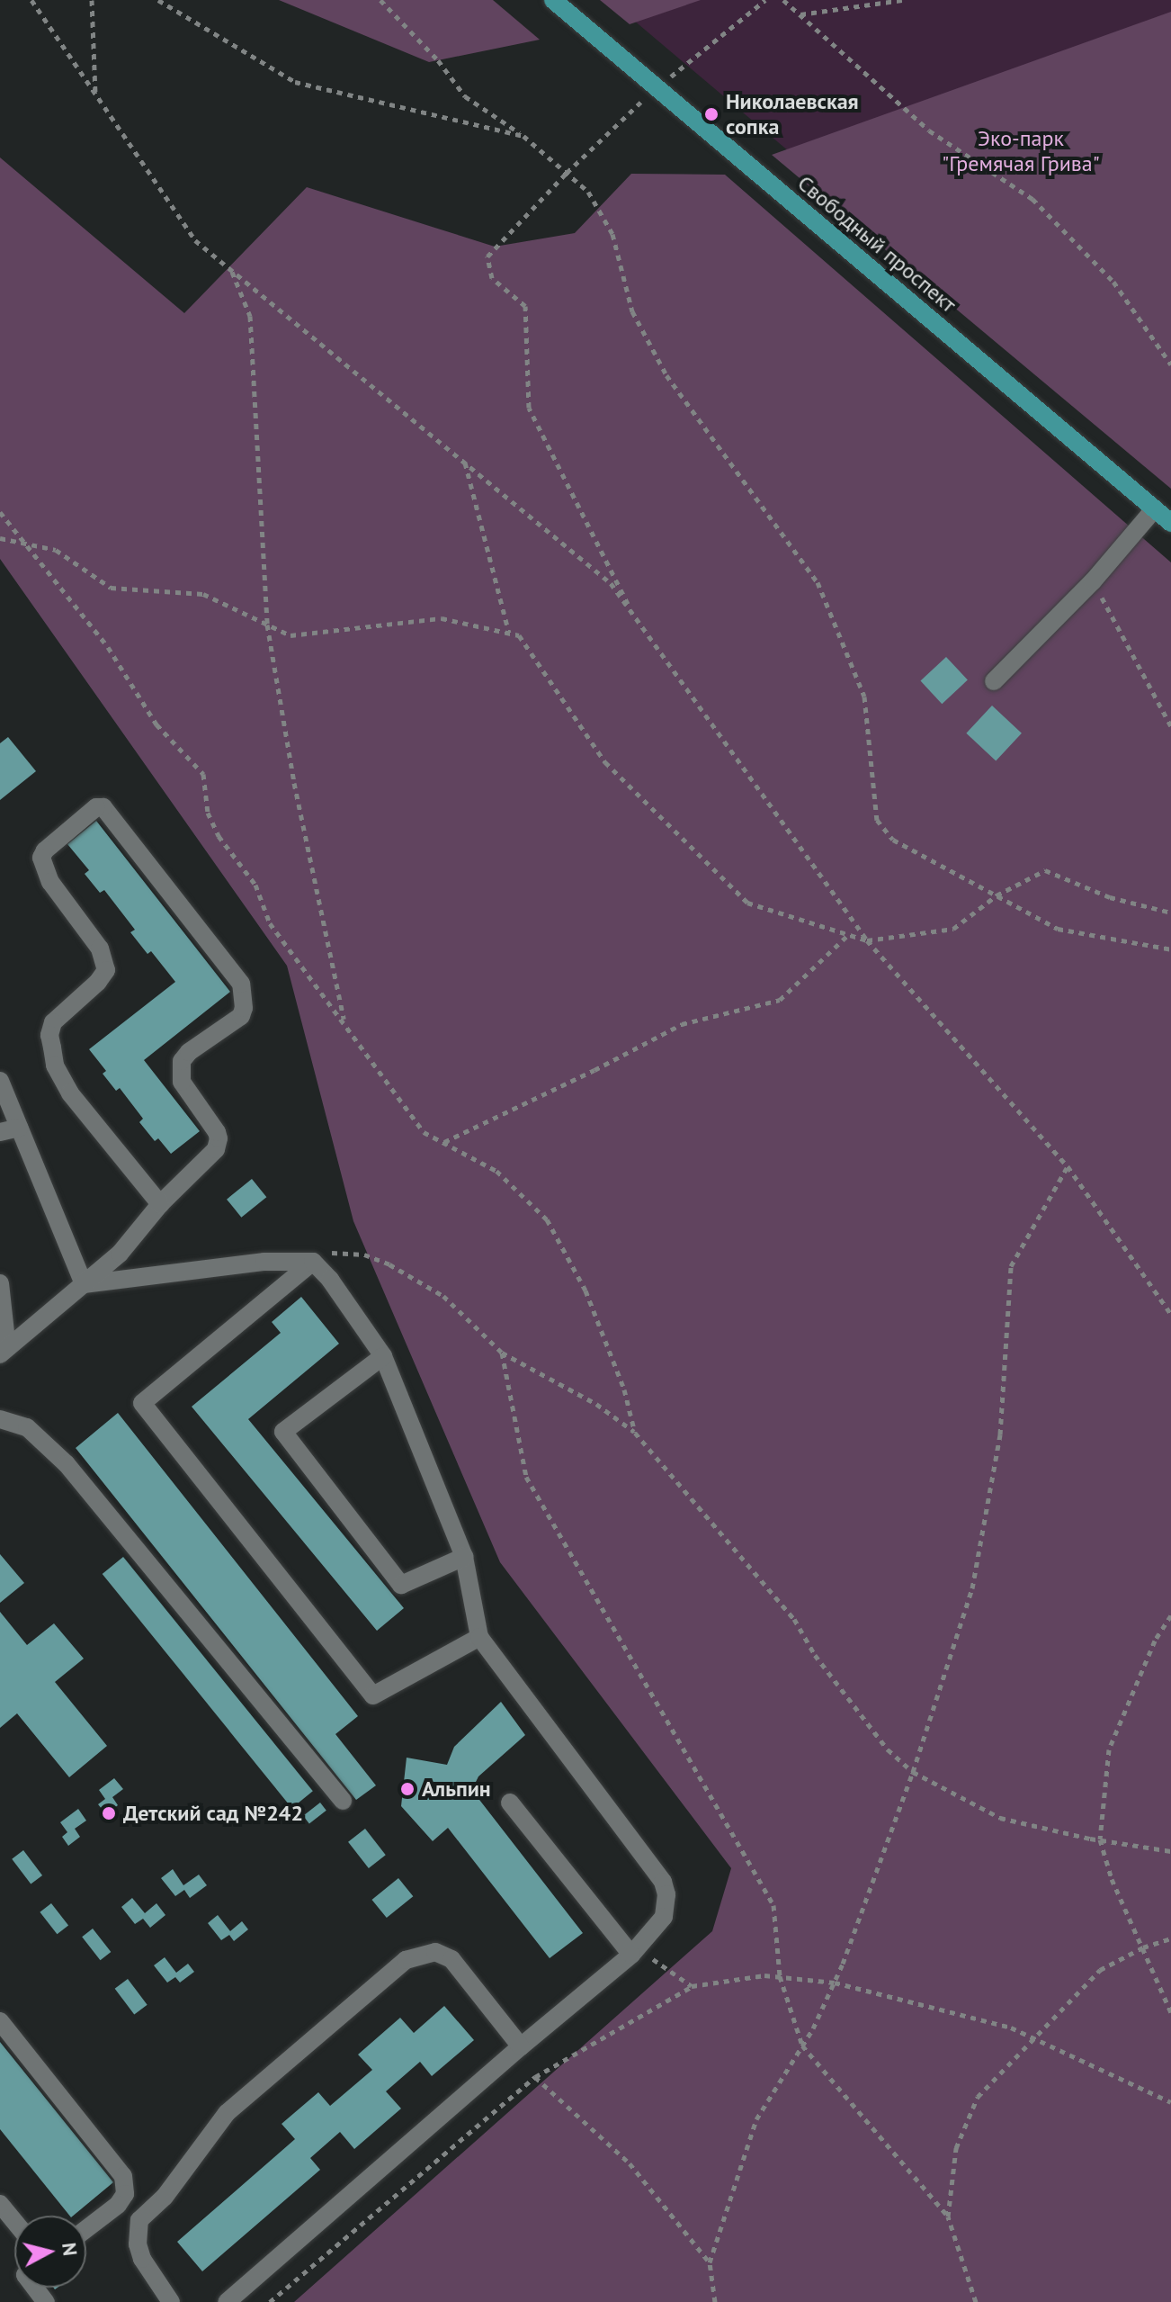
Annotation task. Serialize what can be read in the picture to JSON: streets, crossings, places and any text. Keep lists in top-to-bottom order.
{
  "streets": {
    "main road": ["Свободный проспект"]
  },
  "parks": ["Эко-парк \"Гремячая Грива\""],
  "places": ["Николаевская сопка", "Альпин", "Детский сад №242"],
  "north": "right"
}
